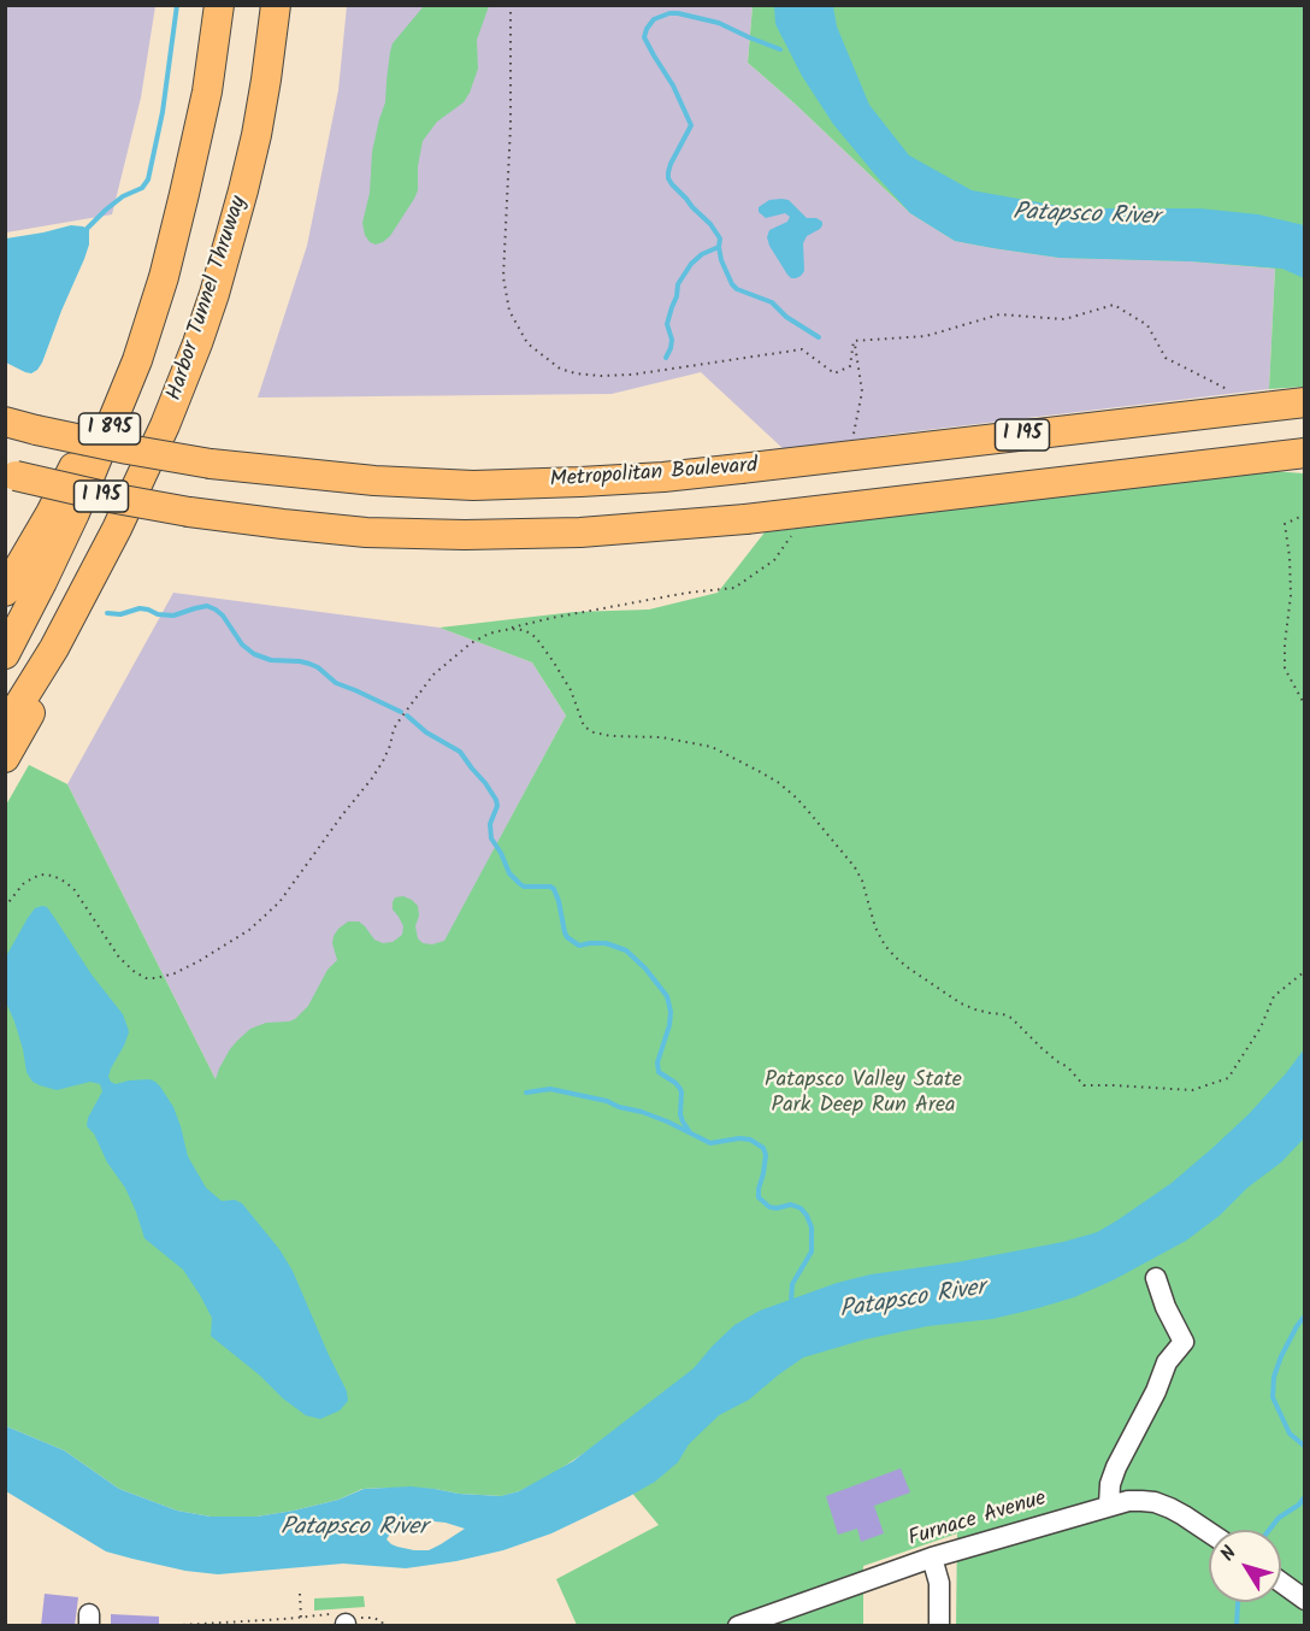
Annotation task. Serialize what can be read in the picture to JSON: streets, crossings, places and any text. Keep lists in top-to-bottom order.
{
  "streets": {
    "highway": [
      "Harbor Tunnel Thruway",
      "I 895",
      "I 195",
      "Metropolitan Boulevard"
    ],
    "street": ["Furnace Avenue"]
  },
  "water": ["Patapsco River"],
  "parks": ["Patapsco Valley State Park Deep Run Area"],
  "north": "top left"
}
